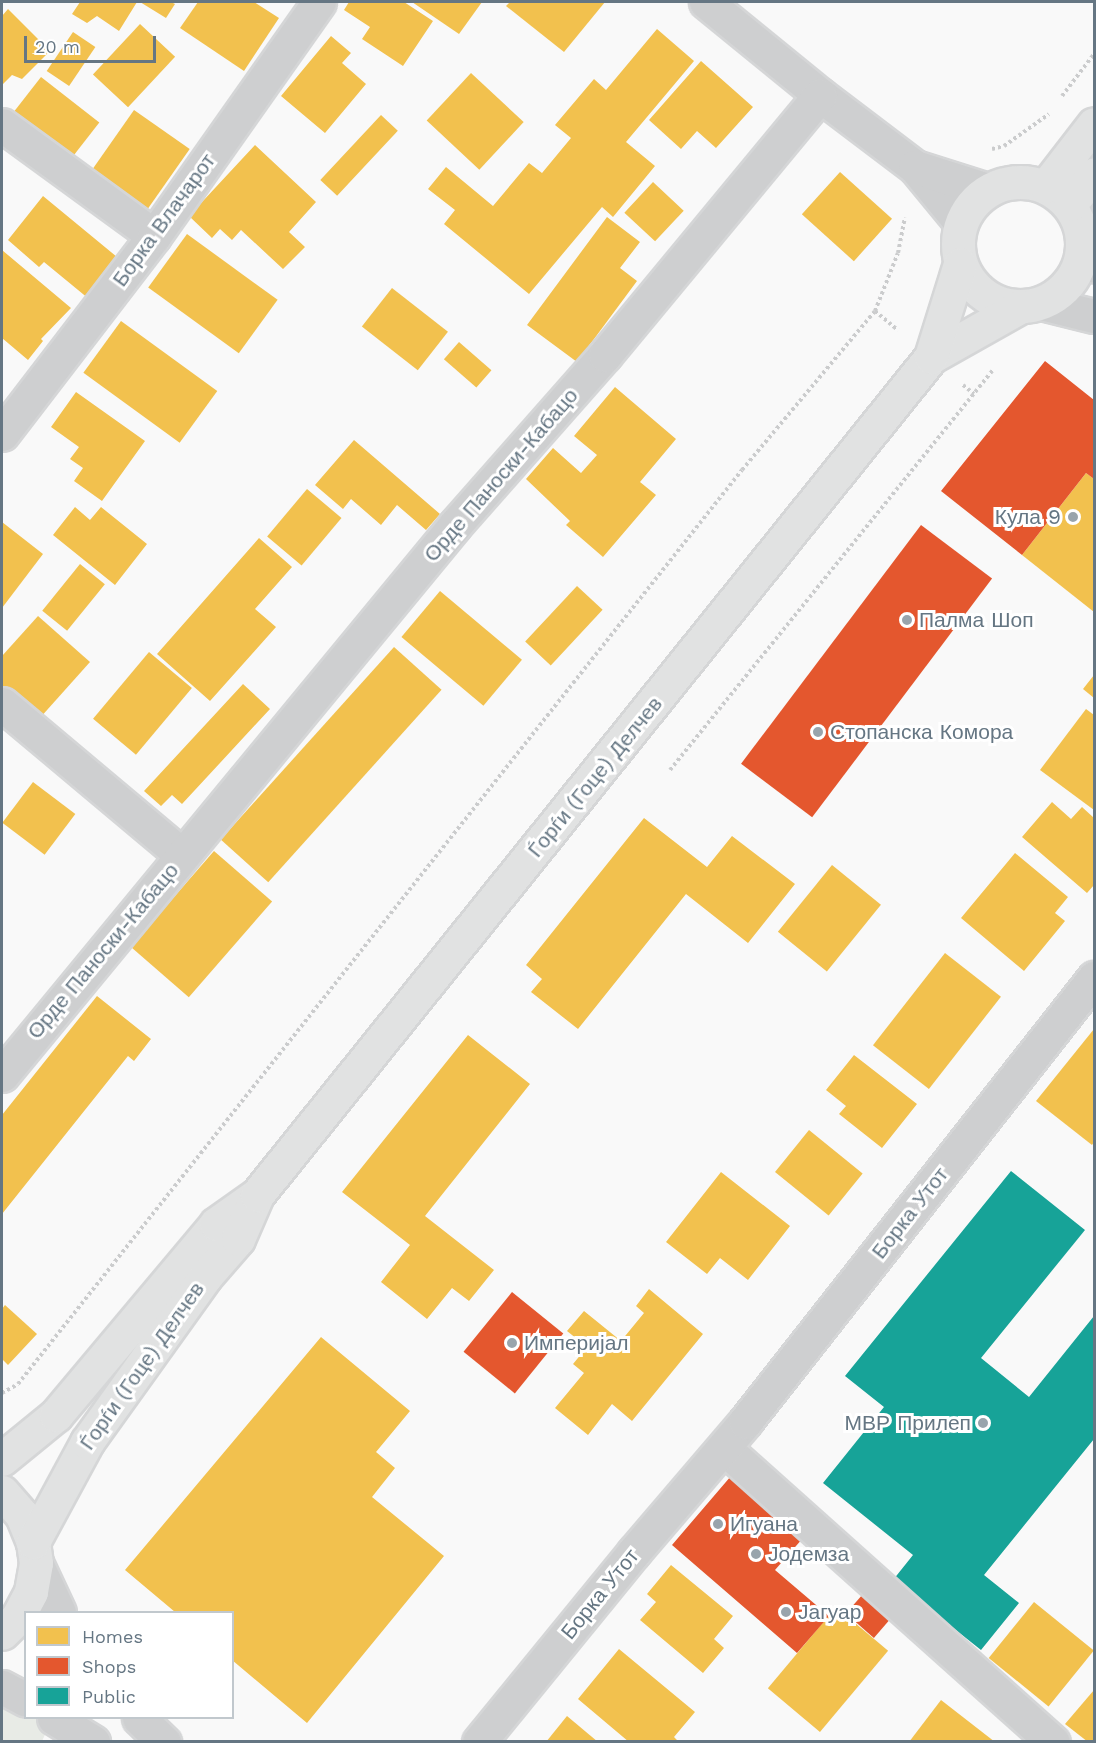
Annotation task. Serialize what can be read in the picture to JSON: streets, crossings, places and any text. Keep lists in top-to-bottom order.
{
  "streets": {
    "main road": ["Ѓорѓи (Гоце) Делчев"],
    "street": ["Борка Влачарот", "Орде Паноски-Кабацо", "Борка Утот"]
  },
  "places": [
    "Кула 9",
    "Палма Шоп",
    "Стопанска Комора",
    "Империјал",
    "МВР Прилеп",
    "Игуана",
    "Јодемза",
    "Јагуар"
  ],
  "legend": ["Homes", "Shops", "Public"],
  "scale_bar": "20 m"
}
